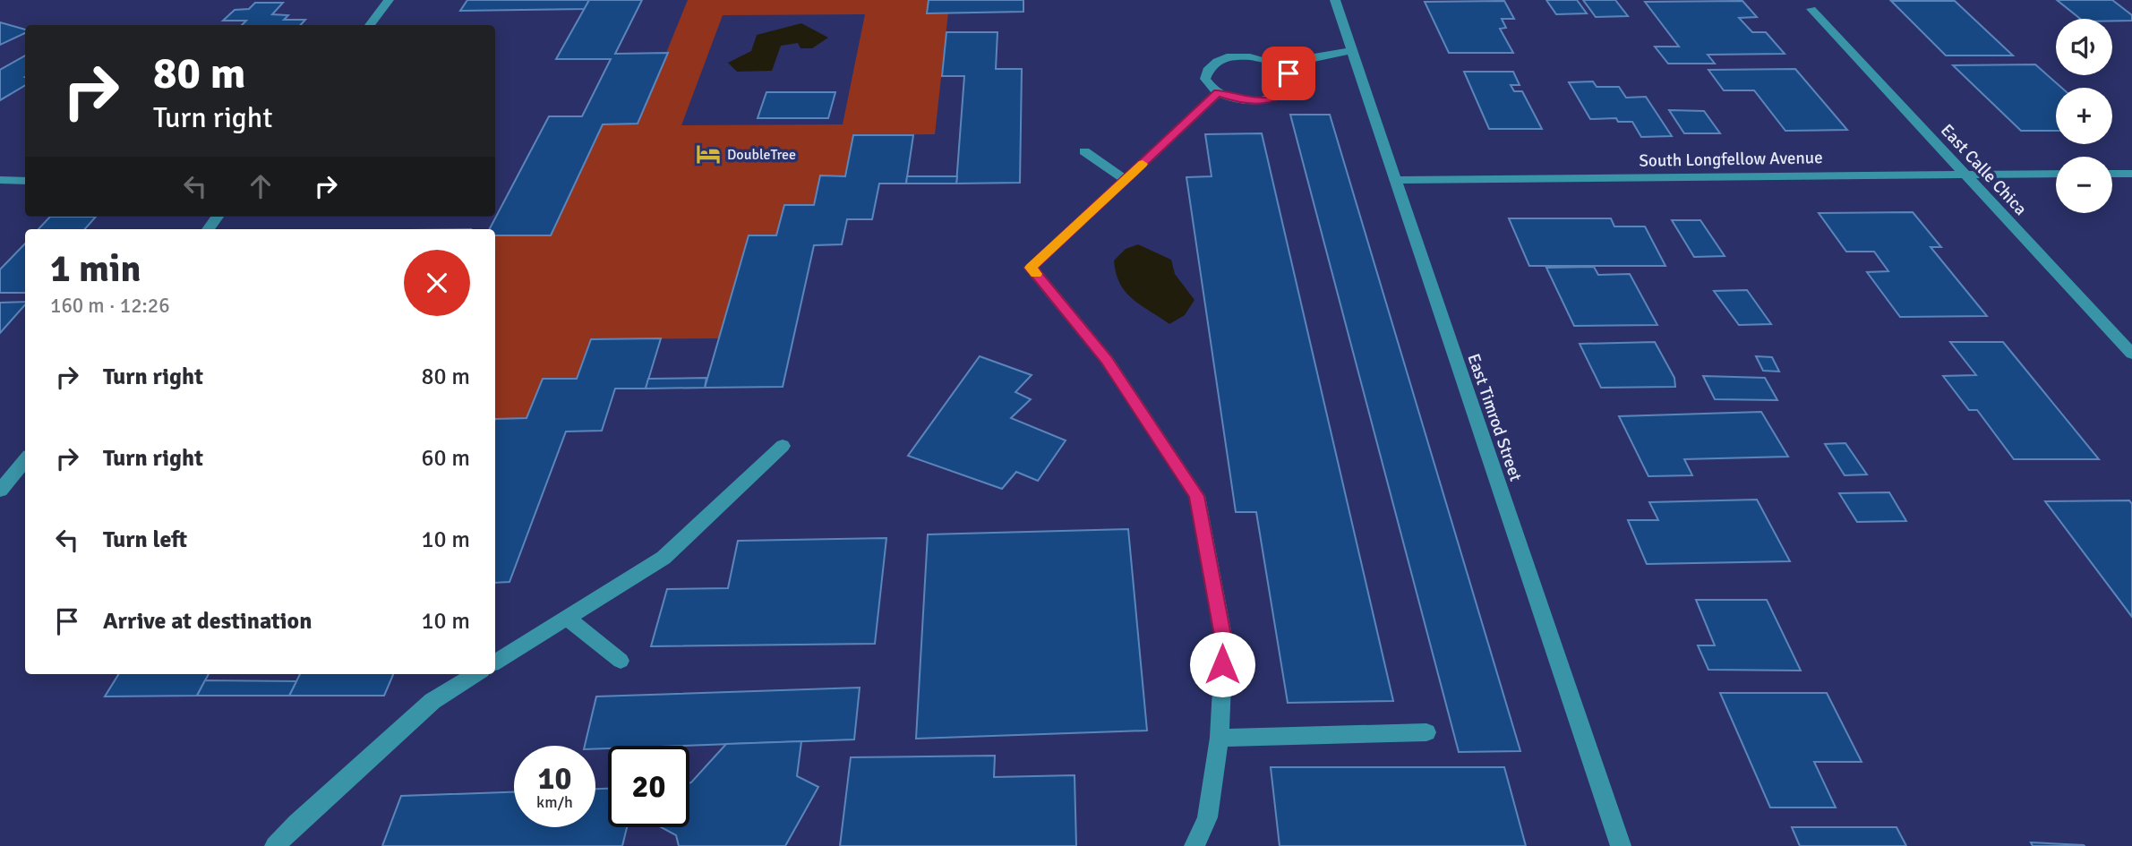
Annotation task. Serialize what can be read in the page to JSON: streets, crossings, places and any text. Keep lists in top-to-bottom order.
{
  "streets": {
    "street": ["South Longfellow Avenue", "East Calle Chica", "East Timrod Street"]
  },
  "crossings": [
    ["South Longfellow Avenue", "East Calle Chica"],
    ["South Longfellow Avenue", "East Timrod Street"]
  ],
  "places": {
    "hotel": ["DoubleTree"]
  },
  "page": {
    "map_buttons": ["+", "−"],
    "turn": ["80 m", "Turn right"],
    "heading": ["1 min", "160 m · 12:26"],
    "list": [
      {
        "name": "Turn right",
        "value": "80 m"
      },
      {
        "name": "Turn right",
        "value": "60 m"
      },
      {
        "name": "Turn left",
        "value": "10 m"
      },
      {
        "name": "Arrive at destination",
        "value": "10 m"
      }
    ],
    "speed": "10 km/h",
    "limit": "20"
  }
}
